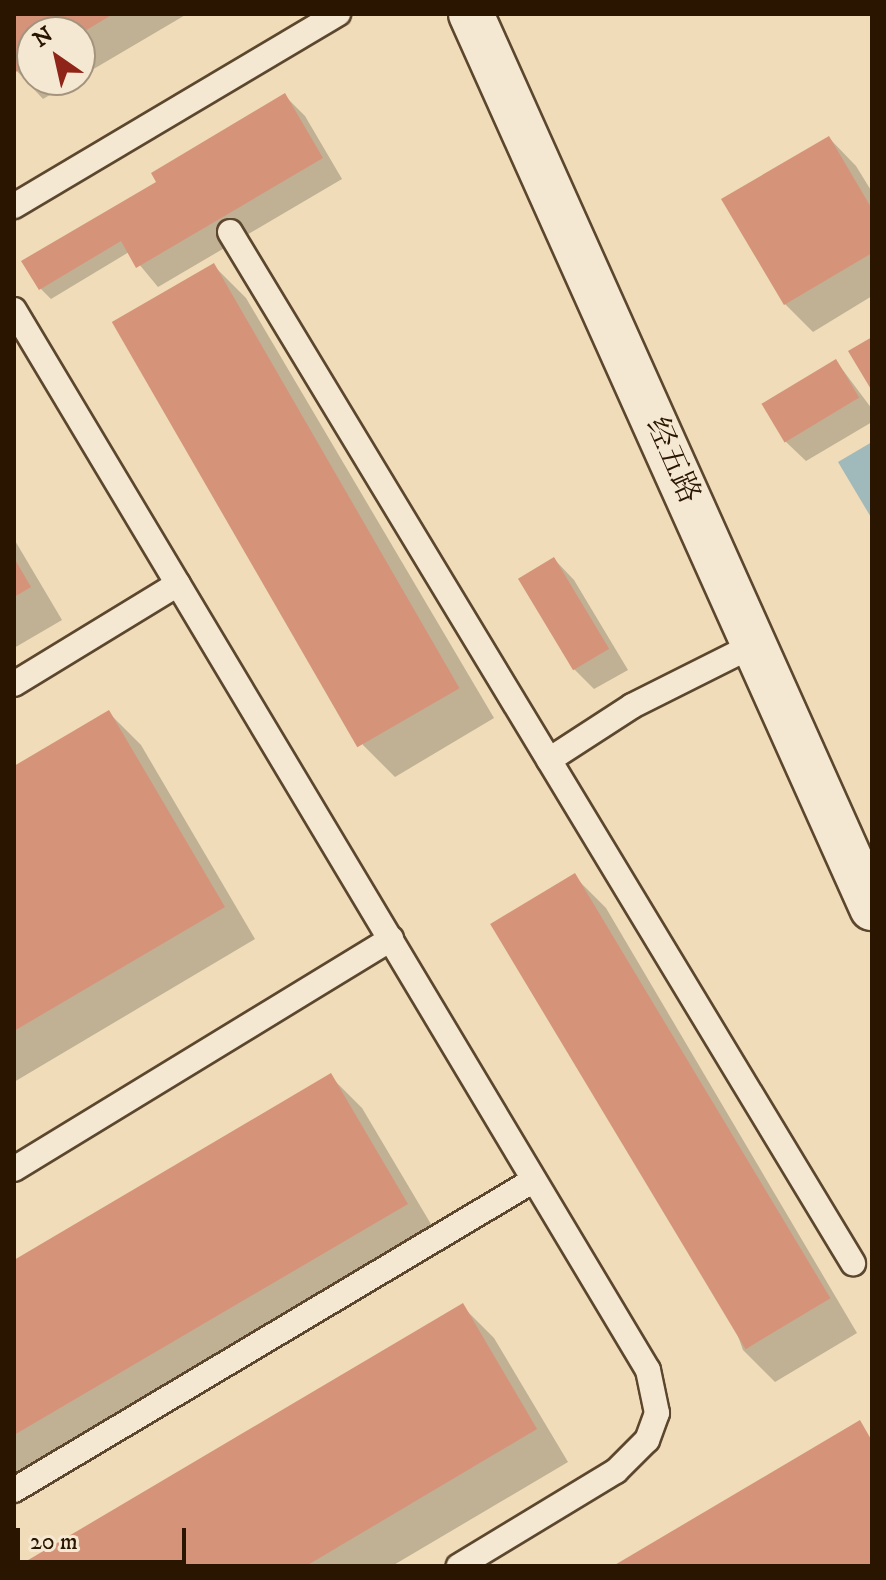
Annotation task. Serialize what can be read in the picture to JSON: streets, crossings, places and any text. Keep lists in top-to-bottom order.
{
  "streets": {
    "street": ["经五路"]
  },
  "scale_bar": "20 m",
  "north": "top left"
}
